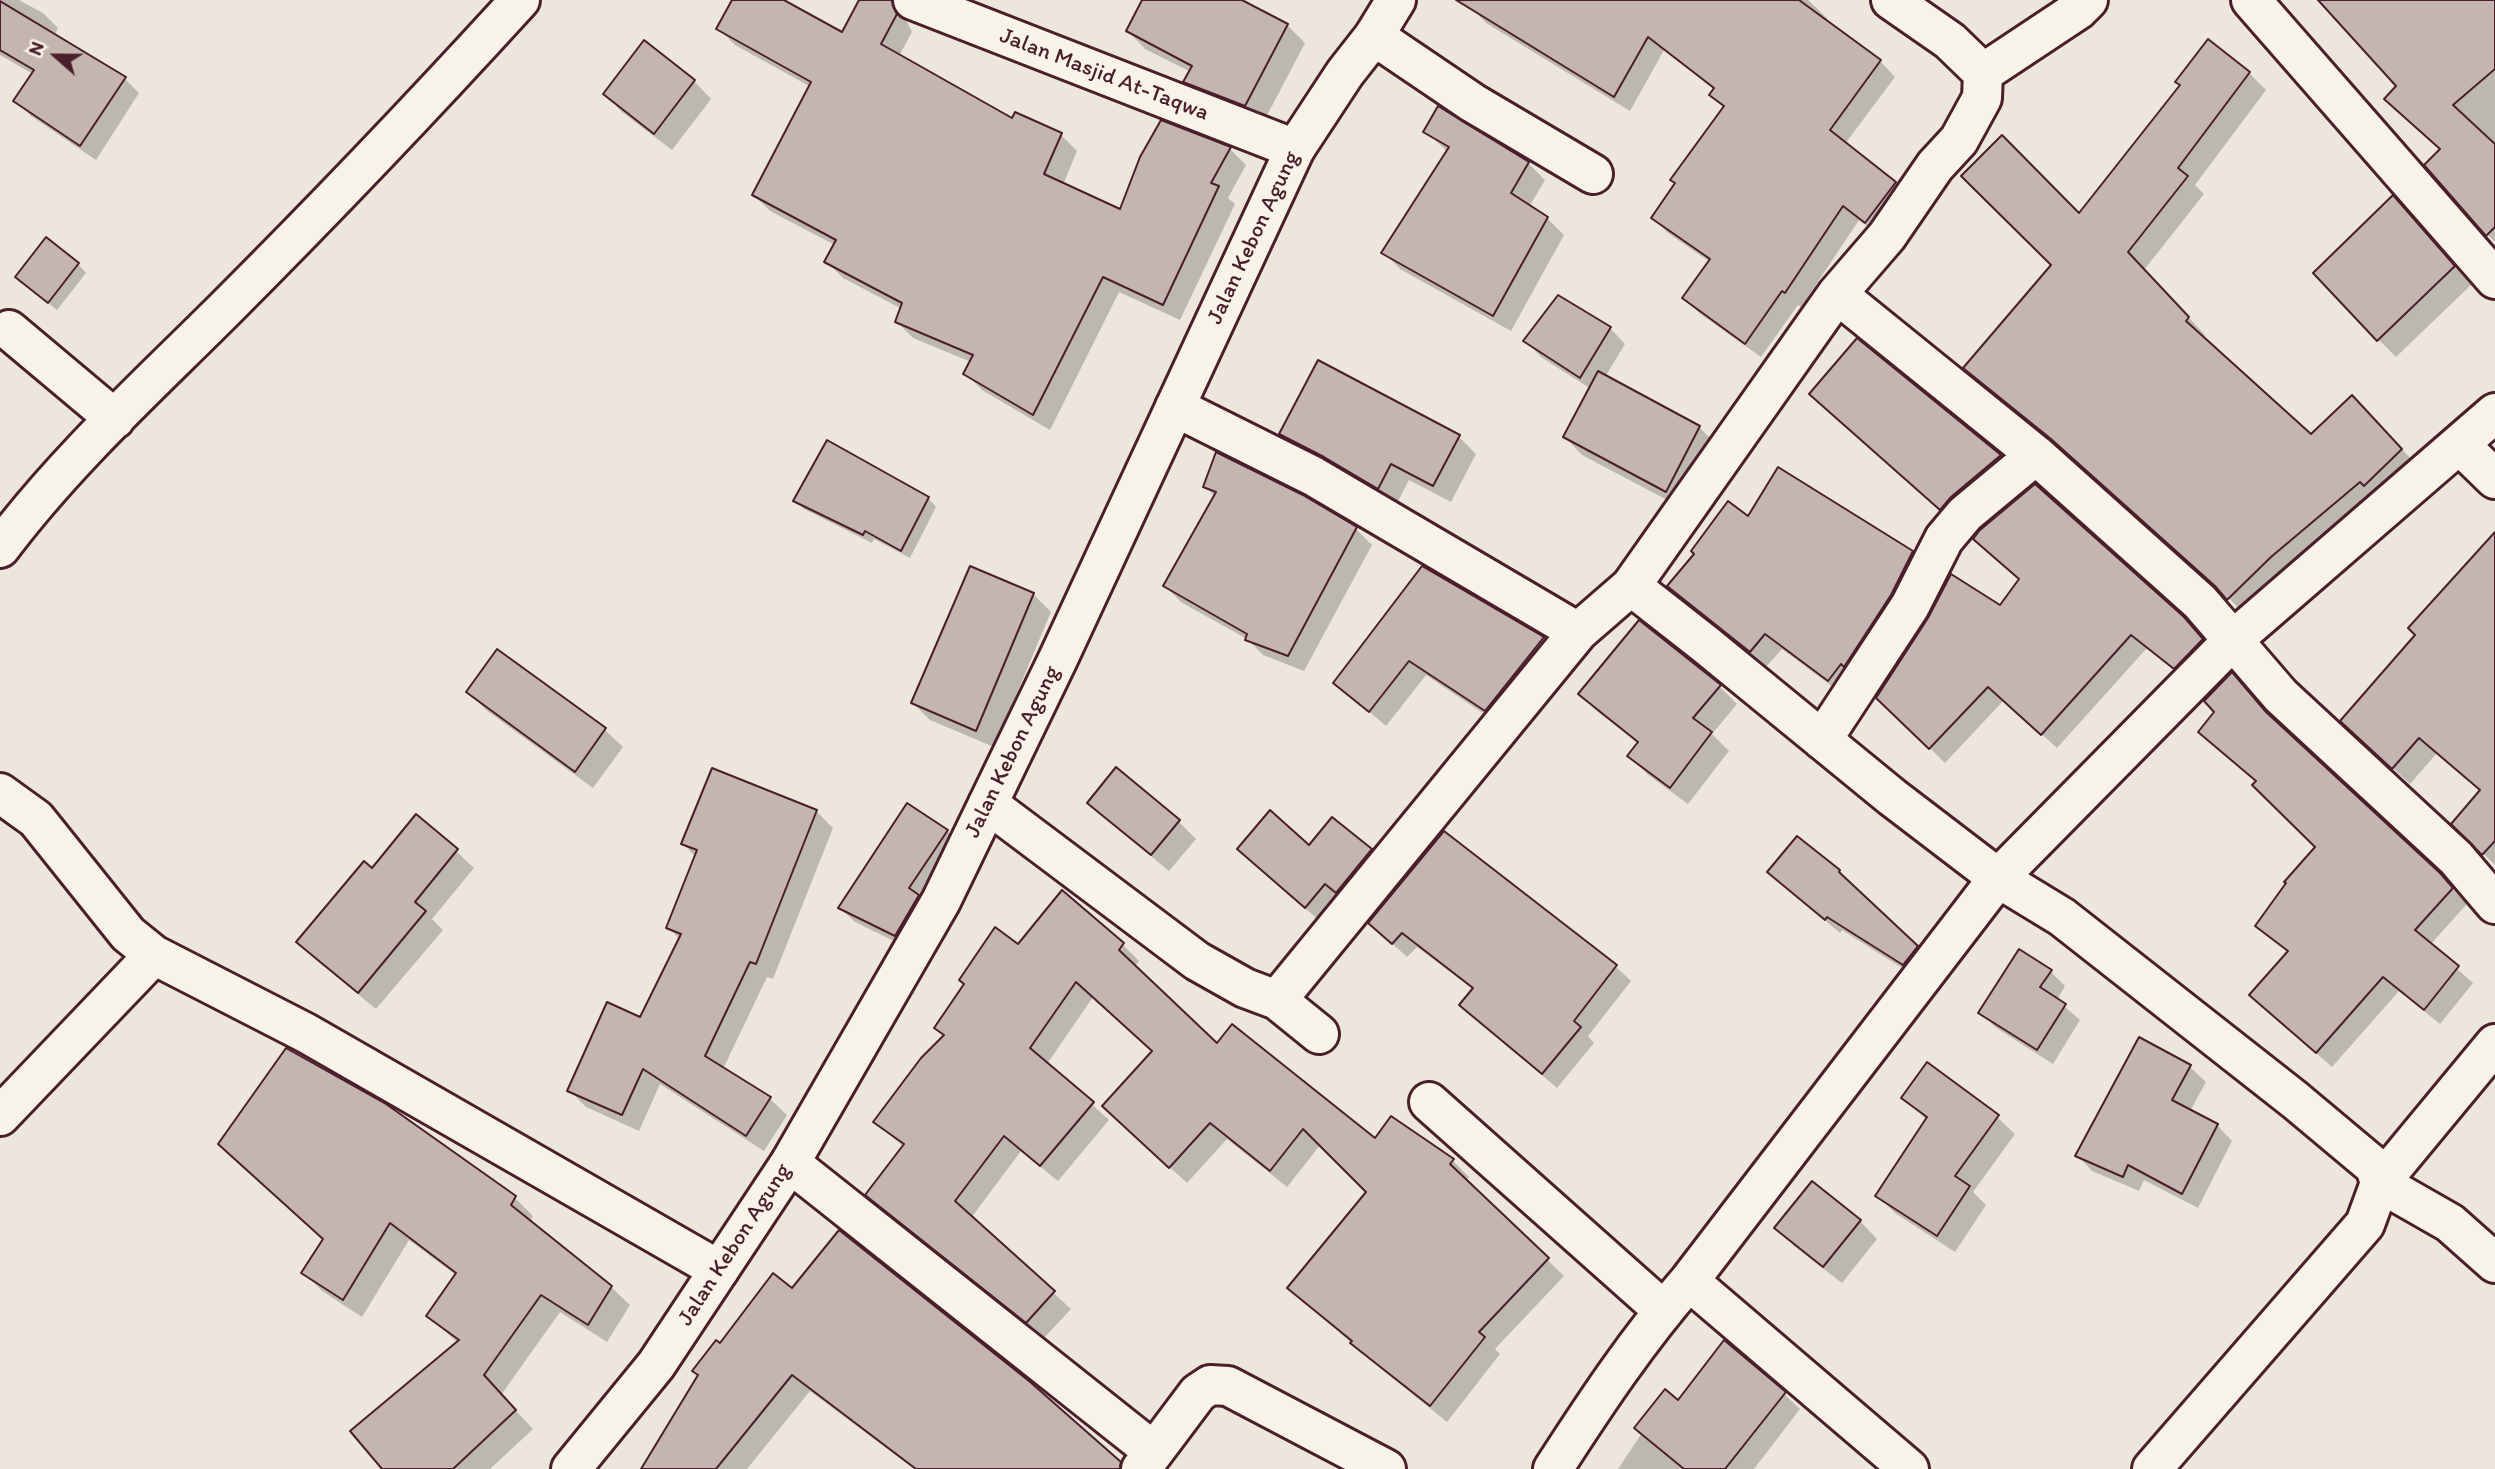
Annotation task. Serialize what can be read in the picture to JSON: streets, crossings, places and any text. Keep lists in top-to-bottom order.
{
  "streets": {
    "street": ["Jalan Masjid At-Taqwa", "Jalan Kebon Agung"]
  },
  "crossings": [
    ["Jalan Masjid At-Taqwa", "Jalan Kebon Agung"]
  ],
  "north": "left"
}
